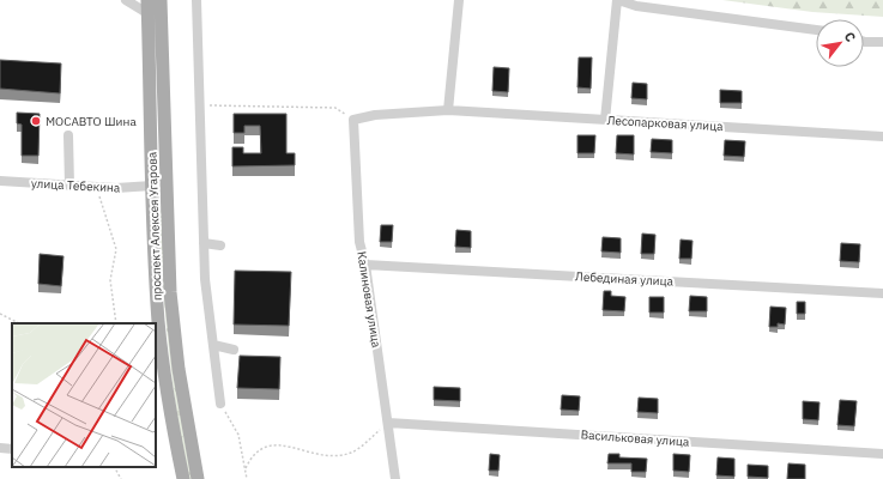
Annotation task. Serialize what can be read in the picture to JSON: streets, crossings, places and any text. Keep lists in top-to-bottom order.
{
  "streets": {
    "main road": ["проспект Алексея Угарова"],
    "street": [
      "Лесопарковая улица",
      "улица Тебекина",
      "Лебединая улица",
      "Калиновая улица",
      "Васильковая улица"
    ]
  },
  "crossings": [
    ["Лесопарковая улица", "Калиновая улица"],
    ["улица Тебекина", "проспект Алексея Угарова"],
    ["Лебединая улица", "Калиновая улица"],
    ["Калиновая улица", "Васильковая улица"]
  ],
  "places": ["МОСАВТО Шина"],
  "north": "top right"
}
